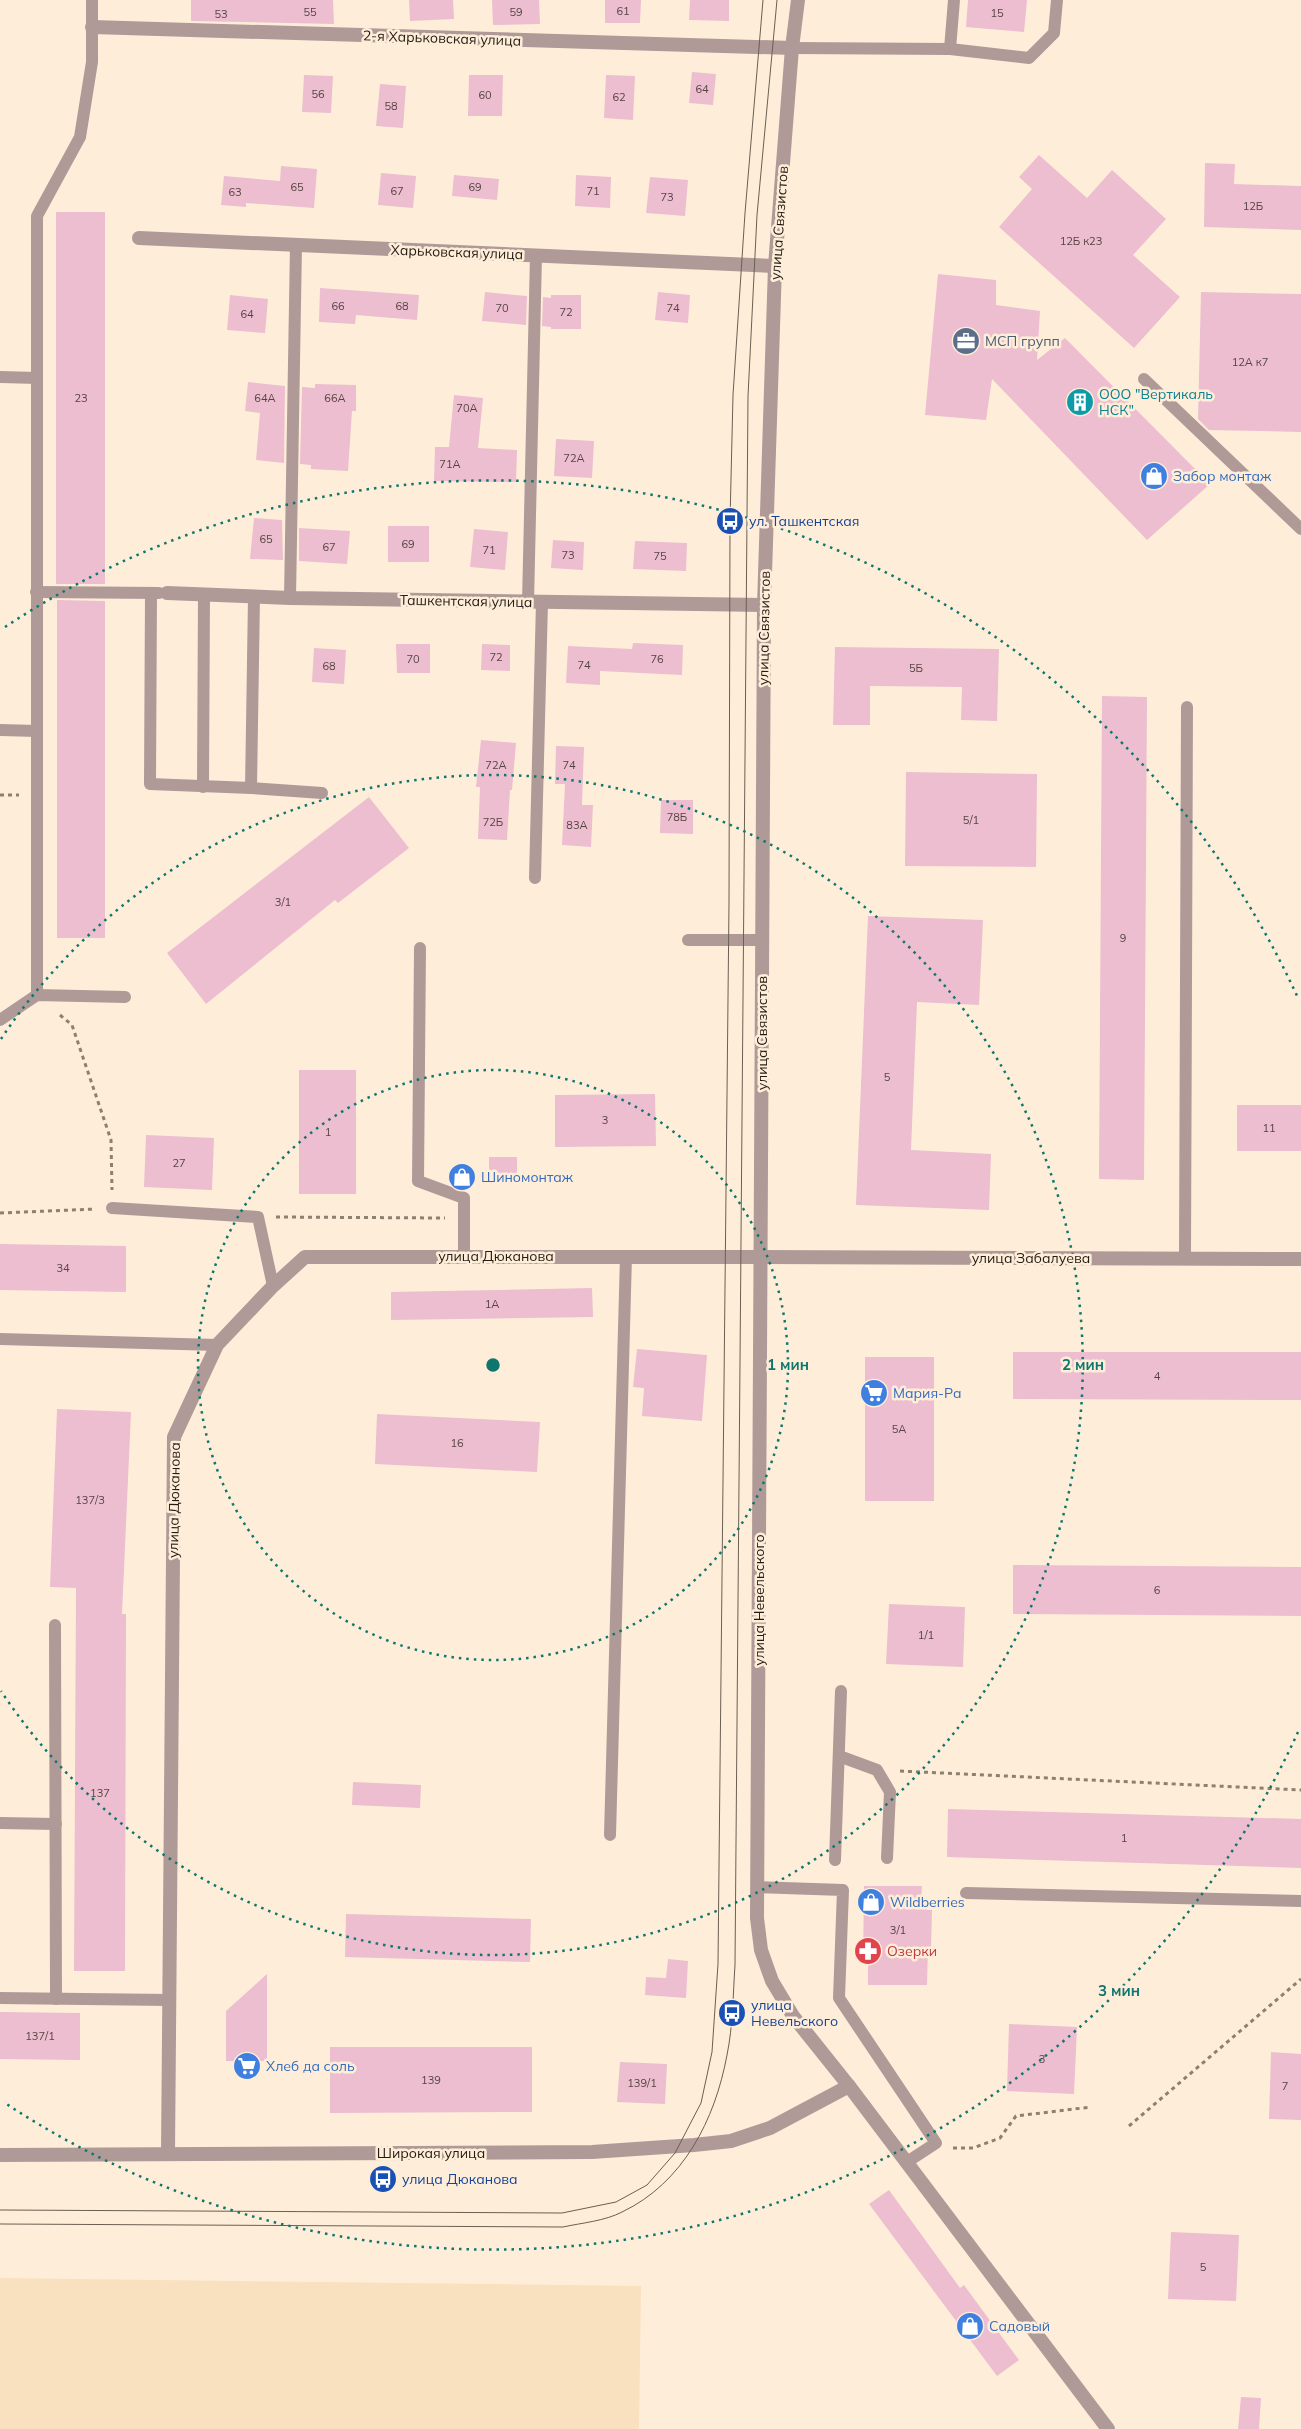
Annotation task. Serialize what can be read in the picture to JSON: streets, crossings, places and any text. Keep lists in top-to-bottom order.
{
  "streets": {
    "street": [
      "2-я Харьковская улица",
      "улица Связистов",
      "Харьковская улица",
      "Ташкентская улица",
      "улица Дюканова",
      "улица Забалуева",
      "улица Невельского",
      "Широкая улица"
    ]
  },
  "crossings": [
    ["2-я Харьковская улица", "улица Связистов"],
    ["улица Связистов", "Харьковская улица"],
    ["улица Связистов", "Ташкентская улица"],
    ["улица Связистов", "улица Дюканова"],
    ["улица Связистов", "улица Забалуева"],
    ["улица Связистов", "улица Невельского"],
    ["улица Дюканова", "улица Забалуева"],
    ["улица Дюканова", "улица Невельского"],
    ["улица Дюканова", "Широкая улица"],
    ["улица Забалуева", "улица Невельского"],
    ["улица Невельского", "Широкая улица"]
  ],
  "places": {
    "office": ["МСП групп"],
    "building": ["ООО \"Вертикаль НСК\""],
    "shop": [
      "Забор монтаж",
      "Шиномонтаж",
      "Wildberries",
      "Садовый"
    ],
    "bus stop": ["ул. Ташкентская", "улица Невельского", "улица Дюканова"],
    "supermarket": ["Мария-Ра", "Хлеб да соль"],
    "pharmacy": ["Озерки"]
  },
  "house_numbers": [
    "61",
    "55",
    "59",
    "15",
    "53",
    "64",
    "56",
    "60",
    "62",
    "58",
    "65",
    "69",
    "67",
    "71",
    "63",
    "73",
    "12Б",
    "12Б к23",
    "66",
    "68",
    "70",
    "74",
    "72",
    "64",
    "12А к7",
    "23",
    "64А",
    "66А",
    "70А",
    "72А",
    "71А",
    "65",
    "69",
    "67",
    "71",
    "73",
    "75",
    "72",
    "70",
    "76",
    "74",
    "68",
    "5Б",
    "72А",
    "74",
    "78Б",
    "5/1",
    "72Б",
    "83А",
    "3/1",
    "9",
    "5",
    "3",
    "11",
    "1",
    "27",
    "34",
    "1А",
    "4",
    "5А",
    "16",
    "137/3",
    "6",
    "1/1",
    "137",
    "1",
    "3/1",
    "137/1",
    "3",
    "139",
    "139/1",
    "7",
    "5"
  ],
  "rings": ["1 мин", "2 мин", "3 мин"]
}
